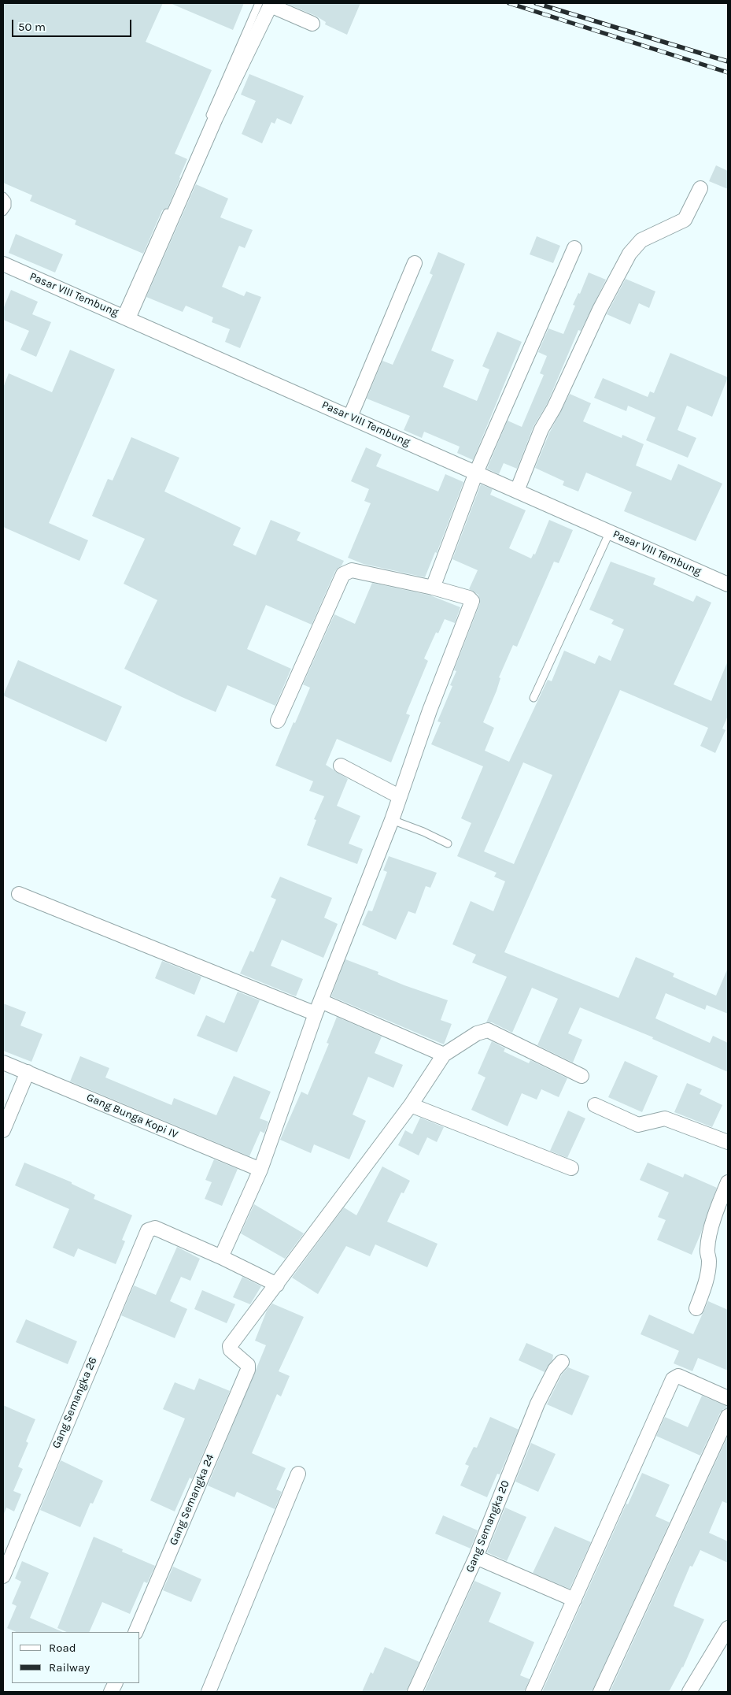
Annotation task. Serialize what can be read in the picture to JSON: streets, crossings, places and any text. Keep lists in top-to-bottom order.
{
  "streets": {
    "street": [
      "Pasar VIII Tembung",
      "Gang Bunga Kopi IV",
      "Gang Semangka 26",
      "Gang Semangka 24",
      "Gang Semangka 20"
    ]
  },
  "legend": ["Road", "Railway"],
  "scale_bar": "50 m"
}
